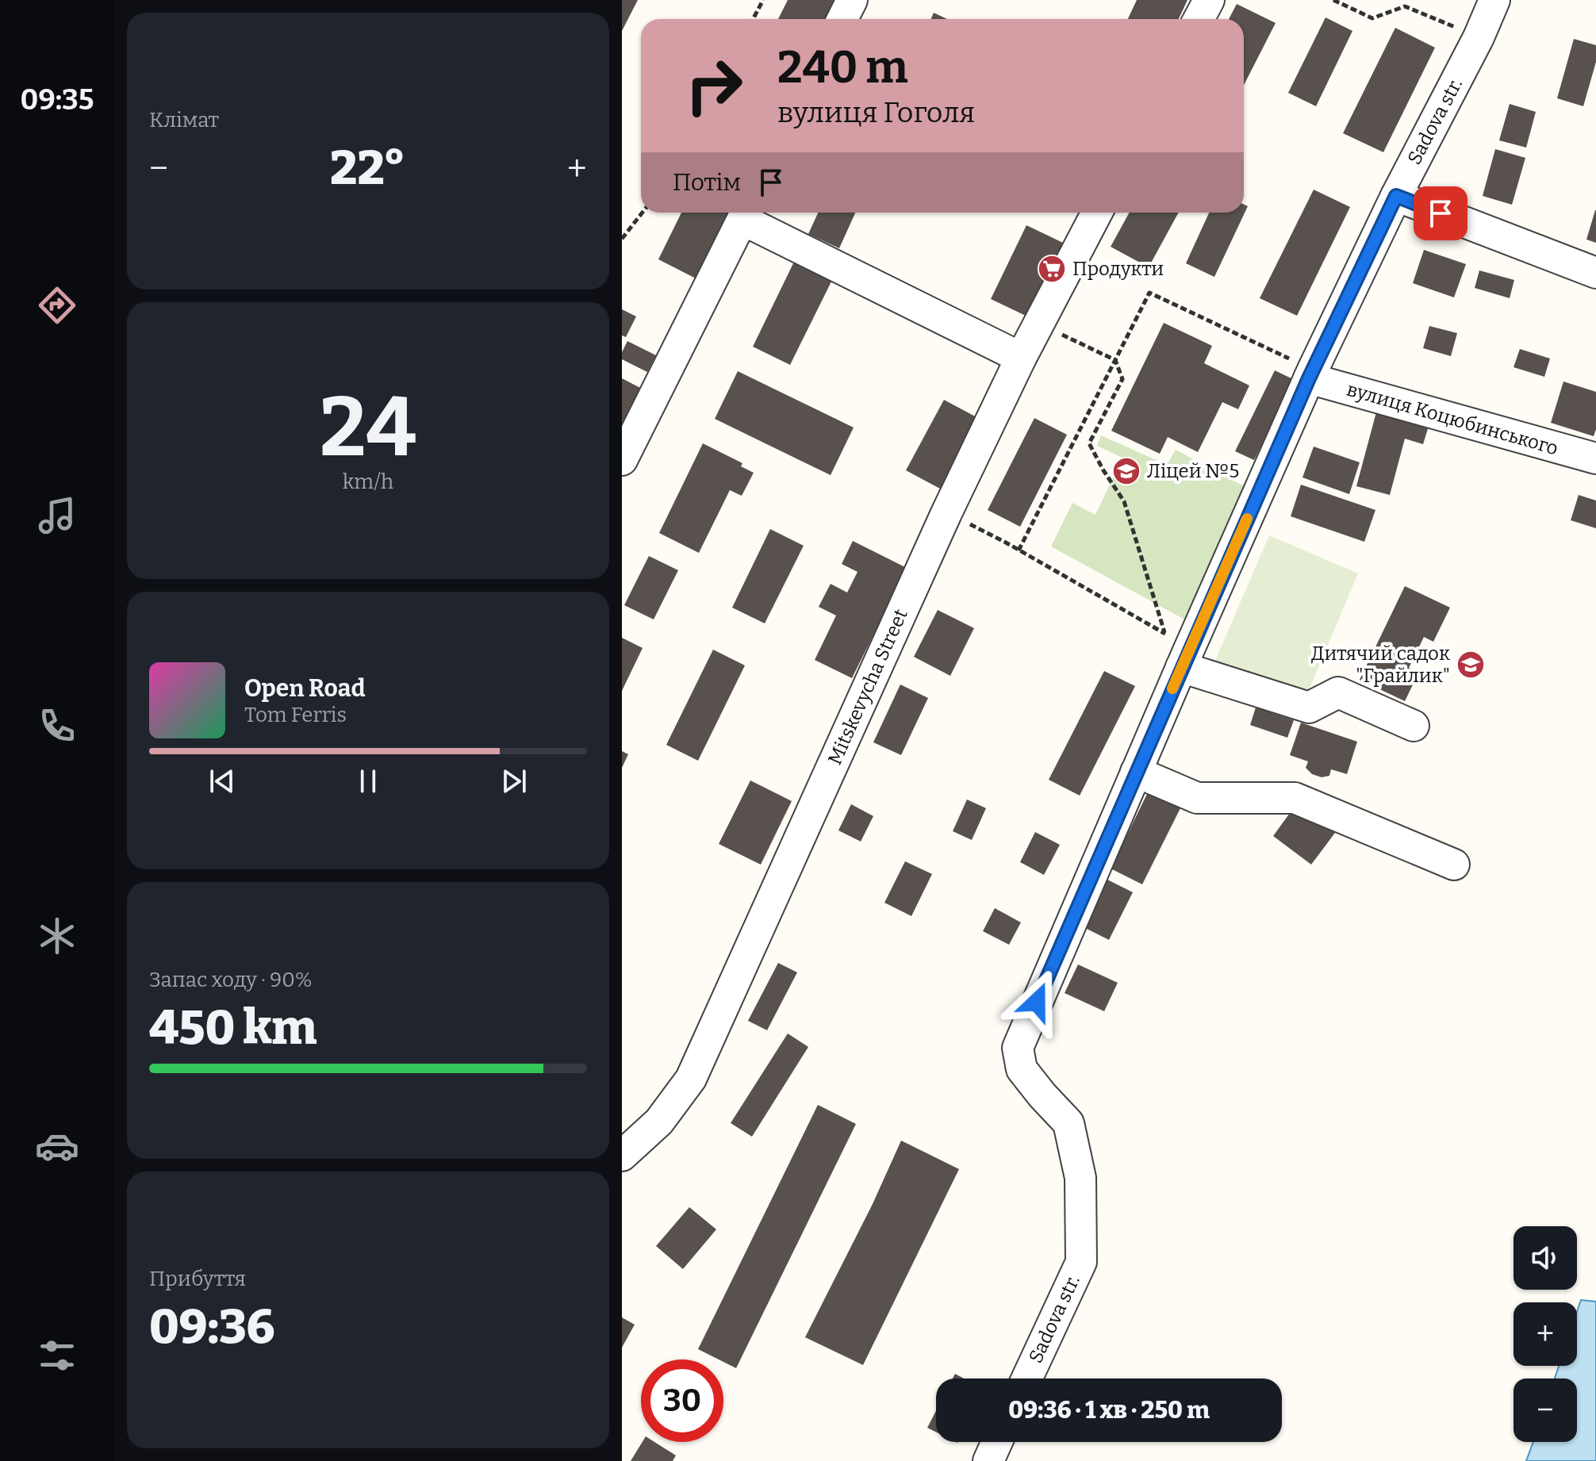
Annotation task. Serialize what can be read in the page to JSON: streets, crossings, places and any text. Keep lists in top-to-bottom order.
{
  "streets": {
    "street": ["Sadova str.", "вулиця Коцюбинського", "Mitskevycha Street"]
  },
  "crossings": [
    ["Sadova str.", "вулиця Коцюбинського"]
  ],
  "places": {
    "supermarket": ["Продукти"],
    "school or university": ["Ліцей №5", "Дитячий садок \"Грайлик\""]
  },
  "page": {
    "tabs": "09:35",
    "tile": [
      "Клімат",
      ["24", "km/h"],
      ["Запас ходу · 90%", "450 km"],
      ["Прибуття", "09:36"]
    ],
    "turn": ["240 m", "вулиця Гоголя"],
    "heat": ["−", "22°", "+"],
    "then": "Потім",
    "song": ["Open Road", "Tom Ferris"],
    "map_buttons": ["+", "−"],
    "limit": "30",
    "trip": "09:36 · 1 хв · 250 m"
  }
}
